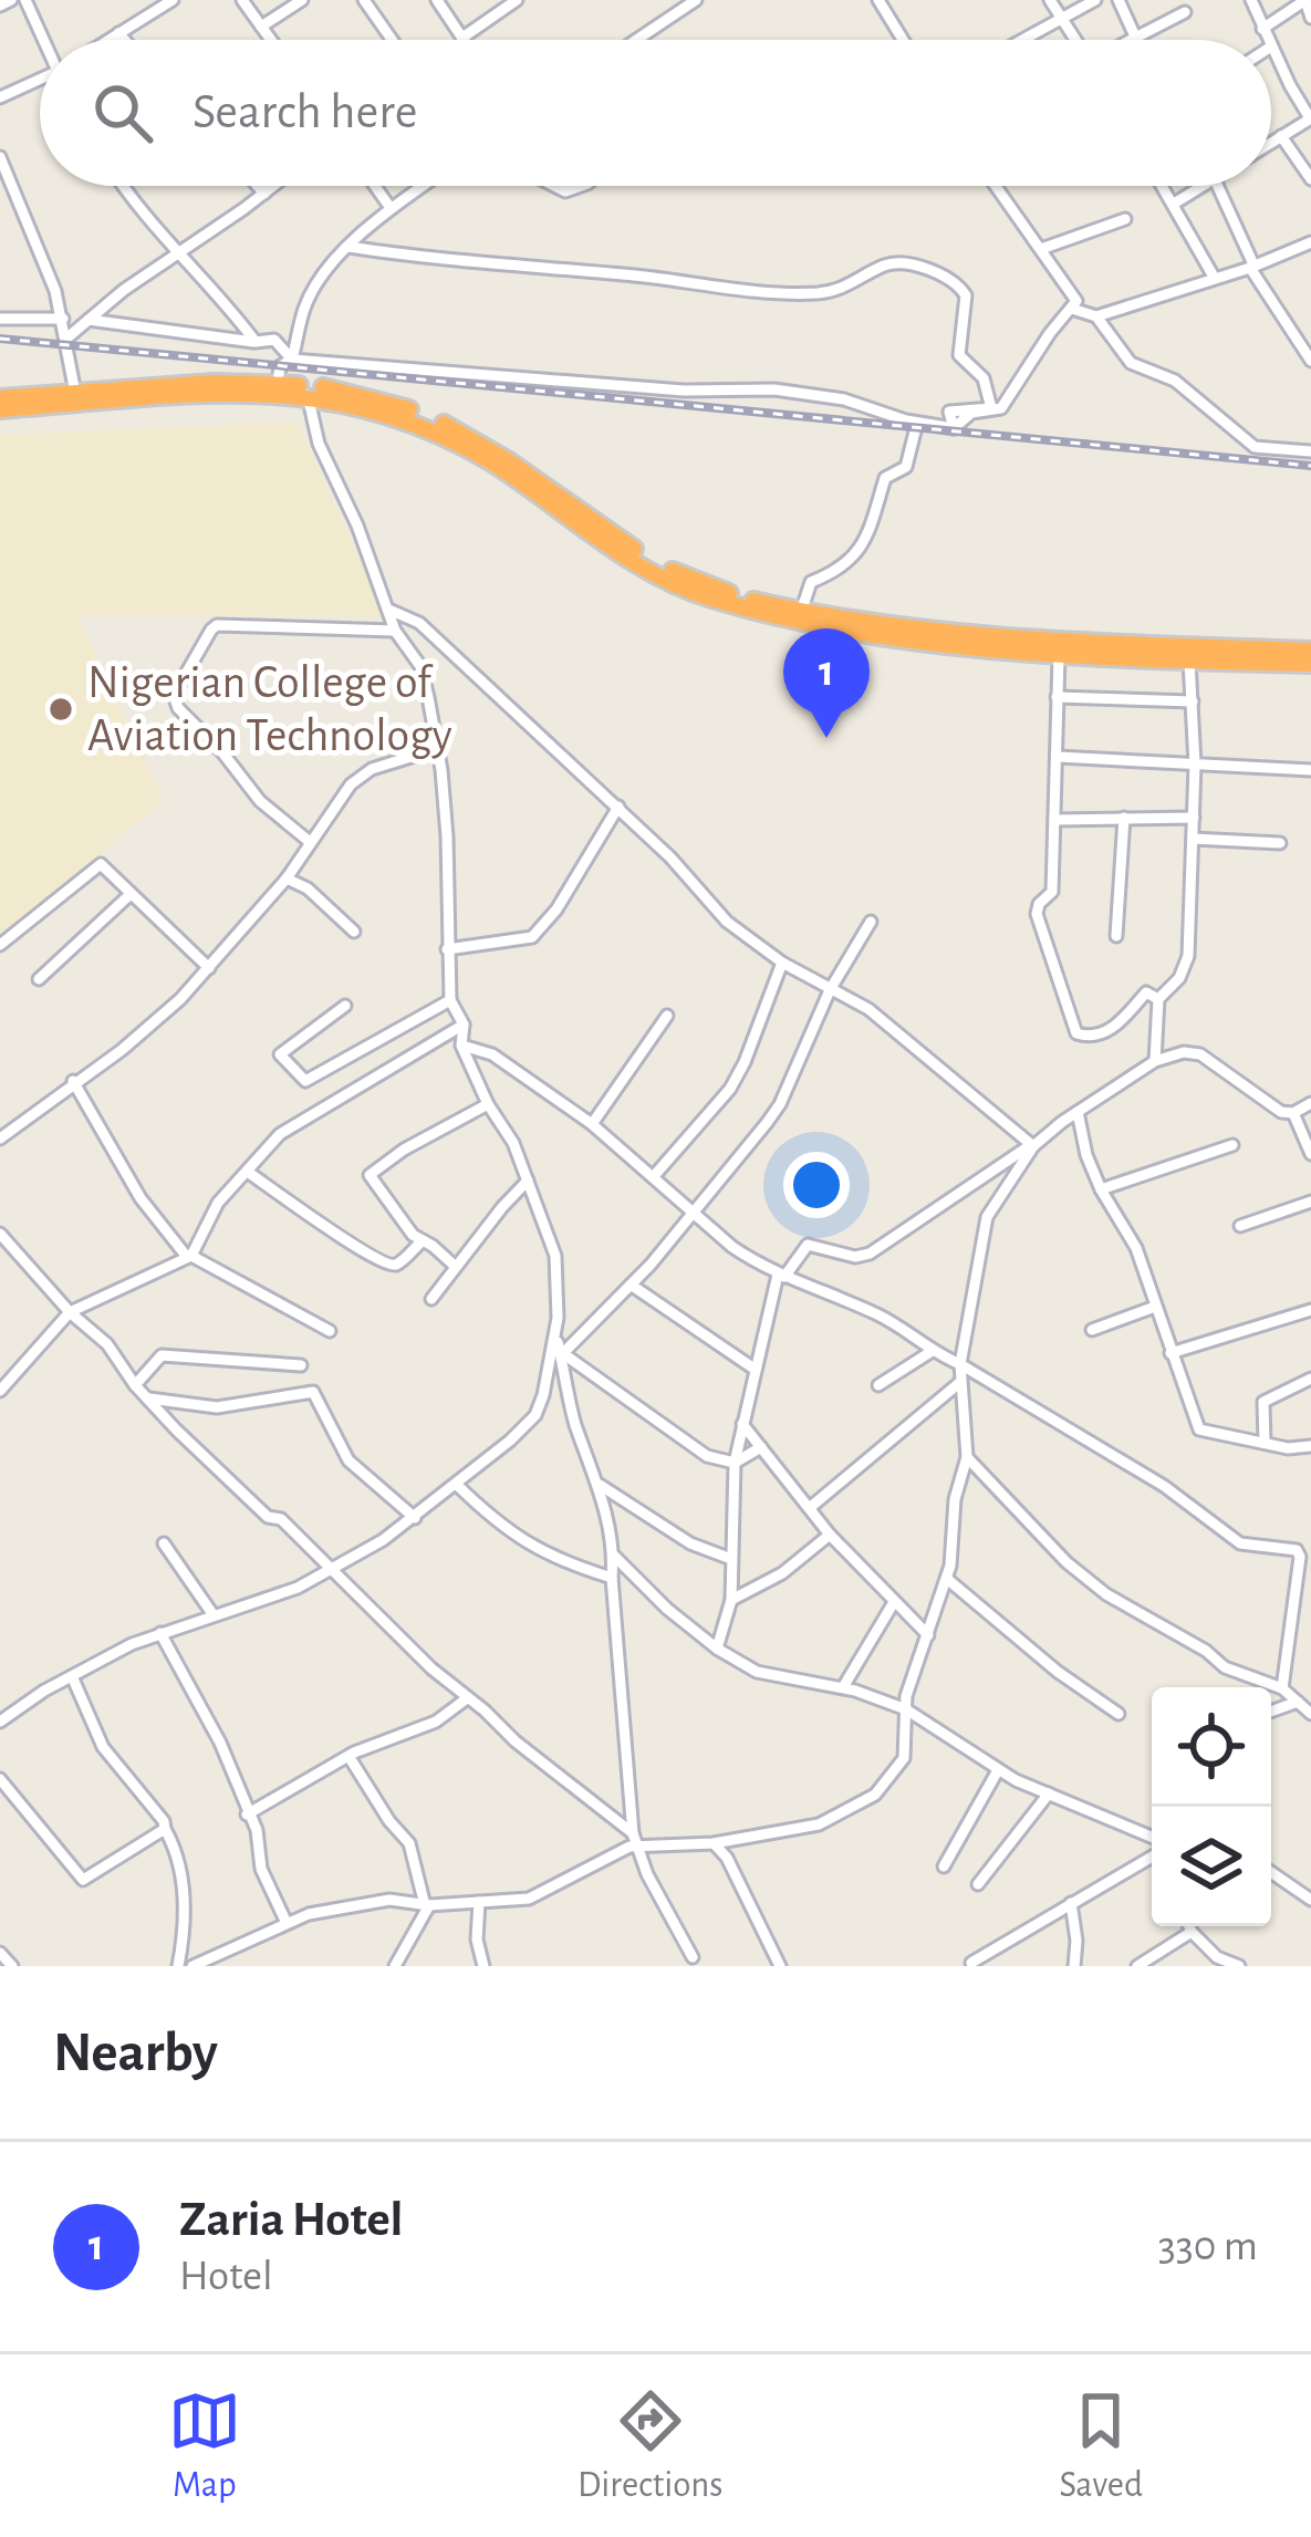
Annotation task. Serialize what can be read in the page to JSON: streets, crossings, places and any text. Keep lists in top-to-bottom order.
{
  "places": ["Nigerian College of Aviation Technology"],
  "page": {
    "search": "Search here",
    "pins": "1",
    "heading": "Nearby",
    "list": [
      {
        "mark": "1",
        "name": "Zaria Hotel",
        "note": "Hotel",
        "value": "330 m"
      }
    ],
    "nav": ["Map", "Directions", "Saved"]
  }
}
